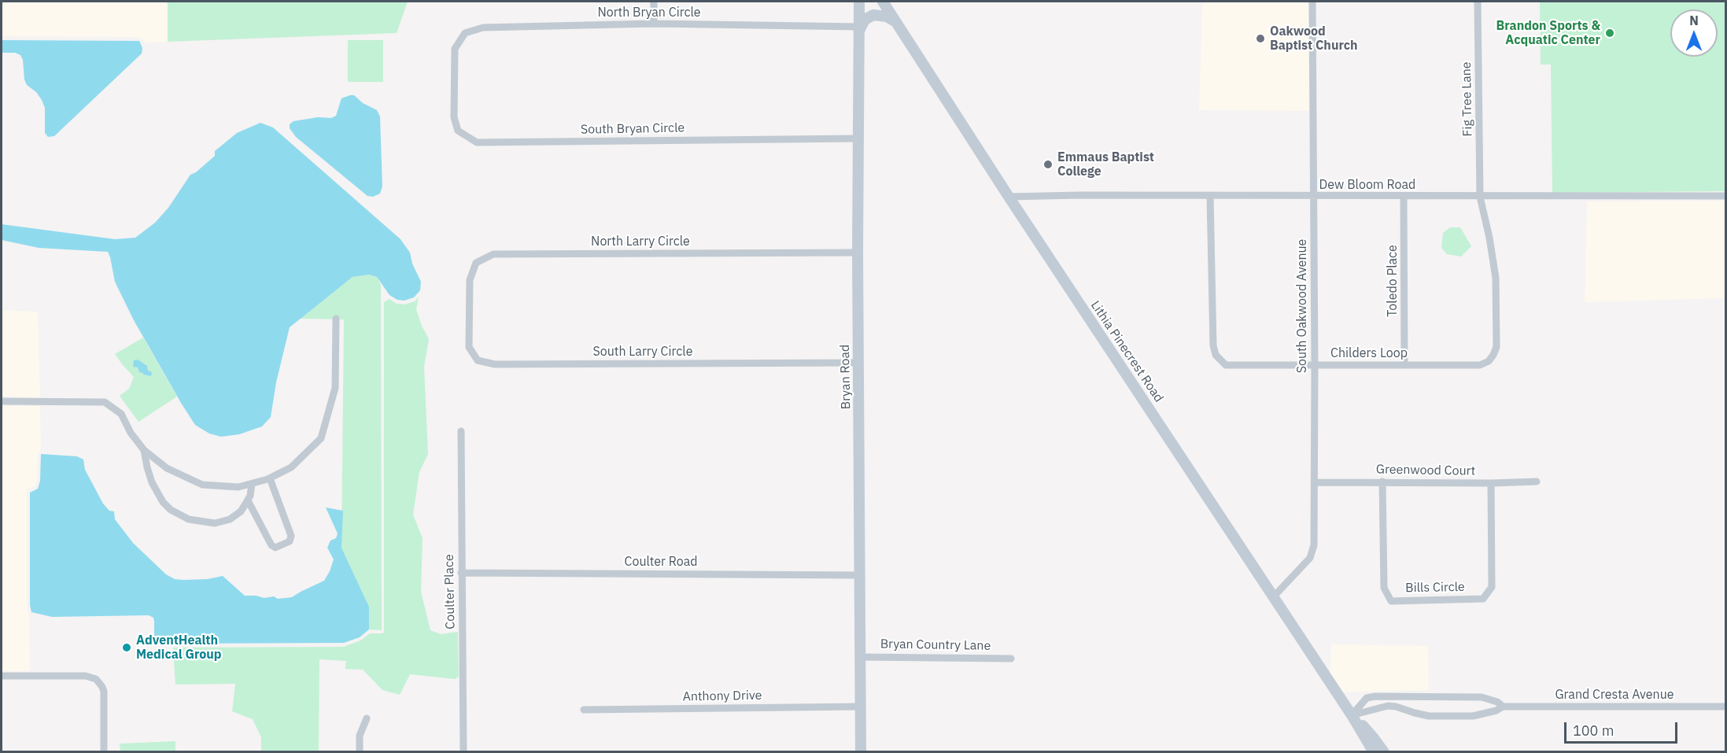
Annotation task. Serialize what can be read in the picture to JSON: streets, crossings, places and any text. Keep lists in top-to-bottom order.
{
  "streets": {
    "main road": ["Lithia Pinecrest Road", "Bryan Road"],
    "street": [
      "North Bryan Circle",
      "Fig Tree Lane",
      "South Bryan Circle",
      "Dew Bloom Road",
      "North Larry Circle",
      "Toledo Place",
      "South Oakwood Avenue",
      "South Larry Circle",
      "Childers Loop",
      "Greenwood Court",
      "Coulter Road",
      "Bills Circle",
      "Coulter Place",
      "Bryan Country Lane",
      "Grand Cresta Avenue",
      "Anthony Drive"
    ]
  },
  "crossings": [
    ["North Bryan Circle", "South Bryan Circle"],
    ["North Bryan Circle", "Bryan Road"],
    ["Fig Tree Lane", "Dew Bloom Road"],
    ["Fig Tree Lane", "Childers Loop"],
    ["South Bryan Circle", "Bryan Road"],
    ["Dew Bloom Road", "Toledo Place"],
    ["Dew Bloom Road", "South Oakwood Avenue"],
    ["Dew Bloom Road", "Lithia Pinecrest Road"],
    ["Dew Bloom Road", "Childers Loop"],
    ["North Larry Circle", "South Larry Circle"],
    ["North Larry Circle", "Bryan Road"],
    ["Toledo Place", "Childers Loop"],
    ["South Oakwood Avenue", "Lithia Pinecrest Road"],
    ["South Oakwood Avenue", "Childers Loop"],
    ["South Oakwood Avenue", "Greenwood Court"],
    ["South Larry Circle", "Bryan Road"],
    ["Lithia Pinecrest Road", "Grand Cresta Avenue"],
    ["Bryan Road", "Coulter Road"],
    ["Bryan Road", "Bryan Country Lane"],
    ["Bryan Road", "Anthony Drive"],
    ["Greenwood Court", "Bills Circle"],
    ["Coulter Road", "Coulter Place"]
  ],
  "places": [
    "Brandon Sports & Acquatic Center",
    "Oakwood Baptist Church",
    "Emmaus Baptist College",
    "AdventHealth Medical Group"
  ],
  "scale_bar": "100 m",
  "north": "top"
}
